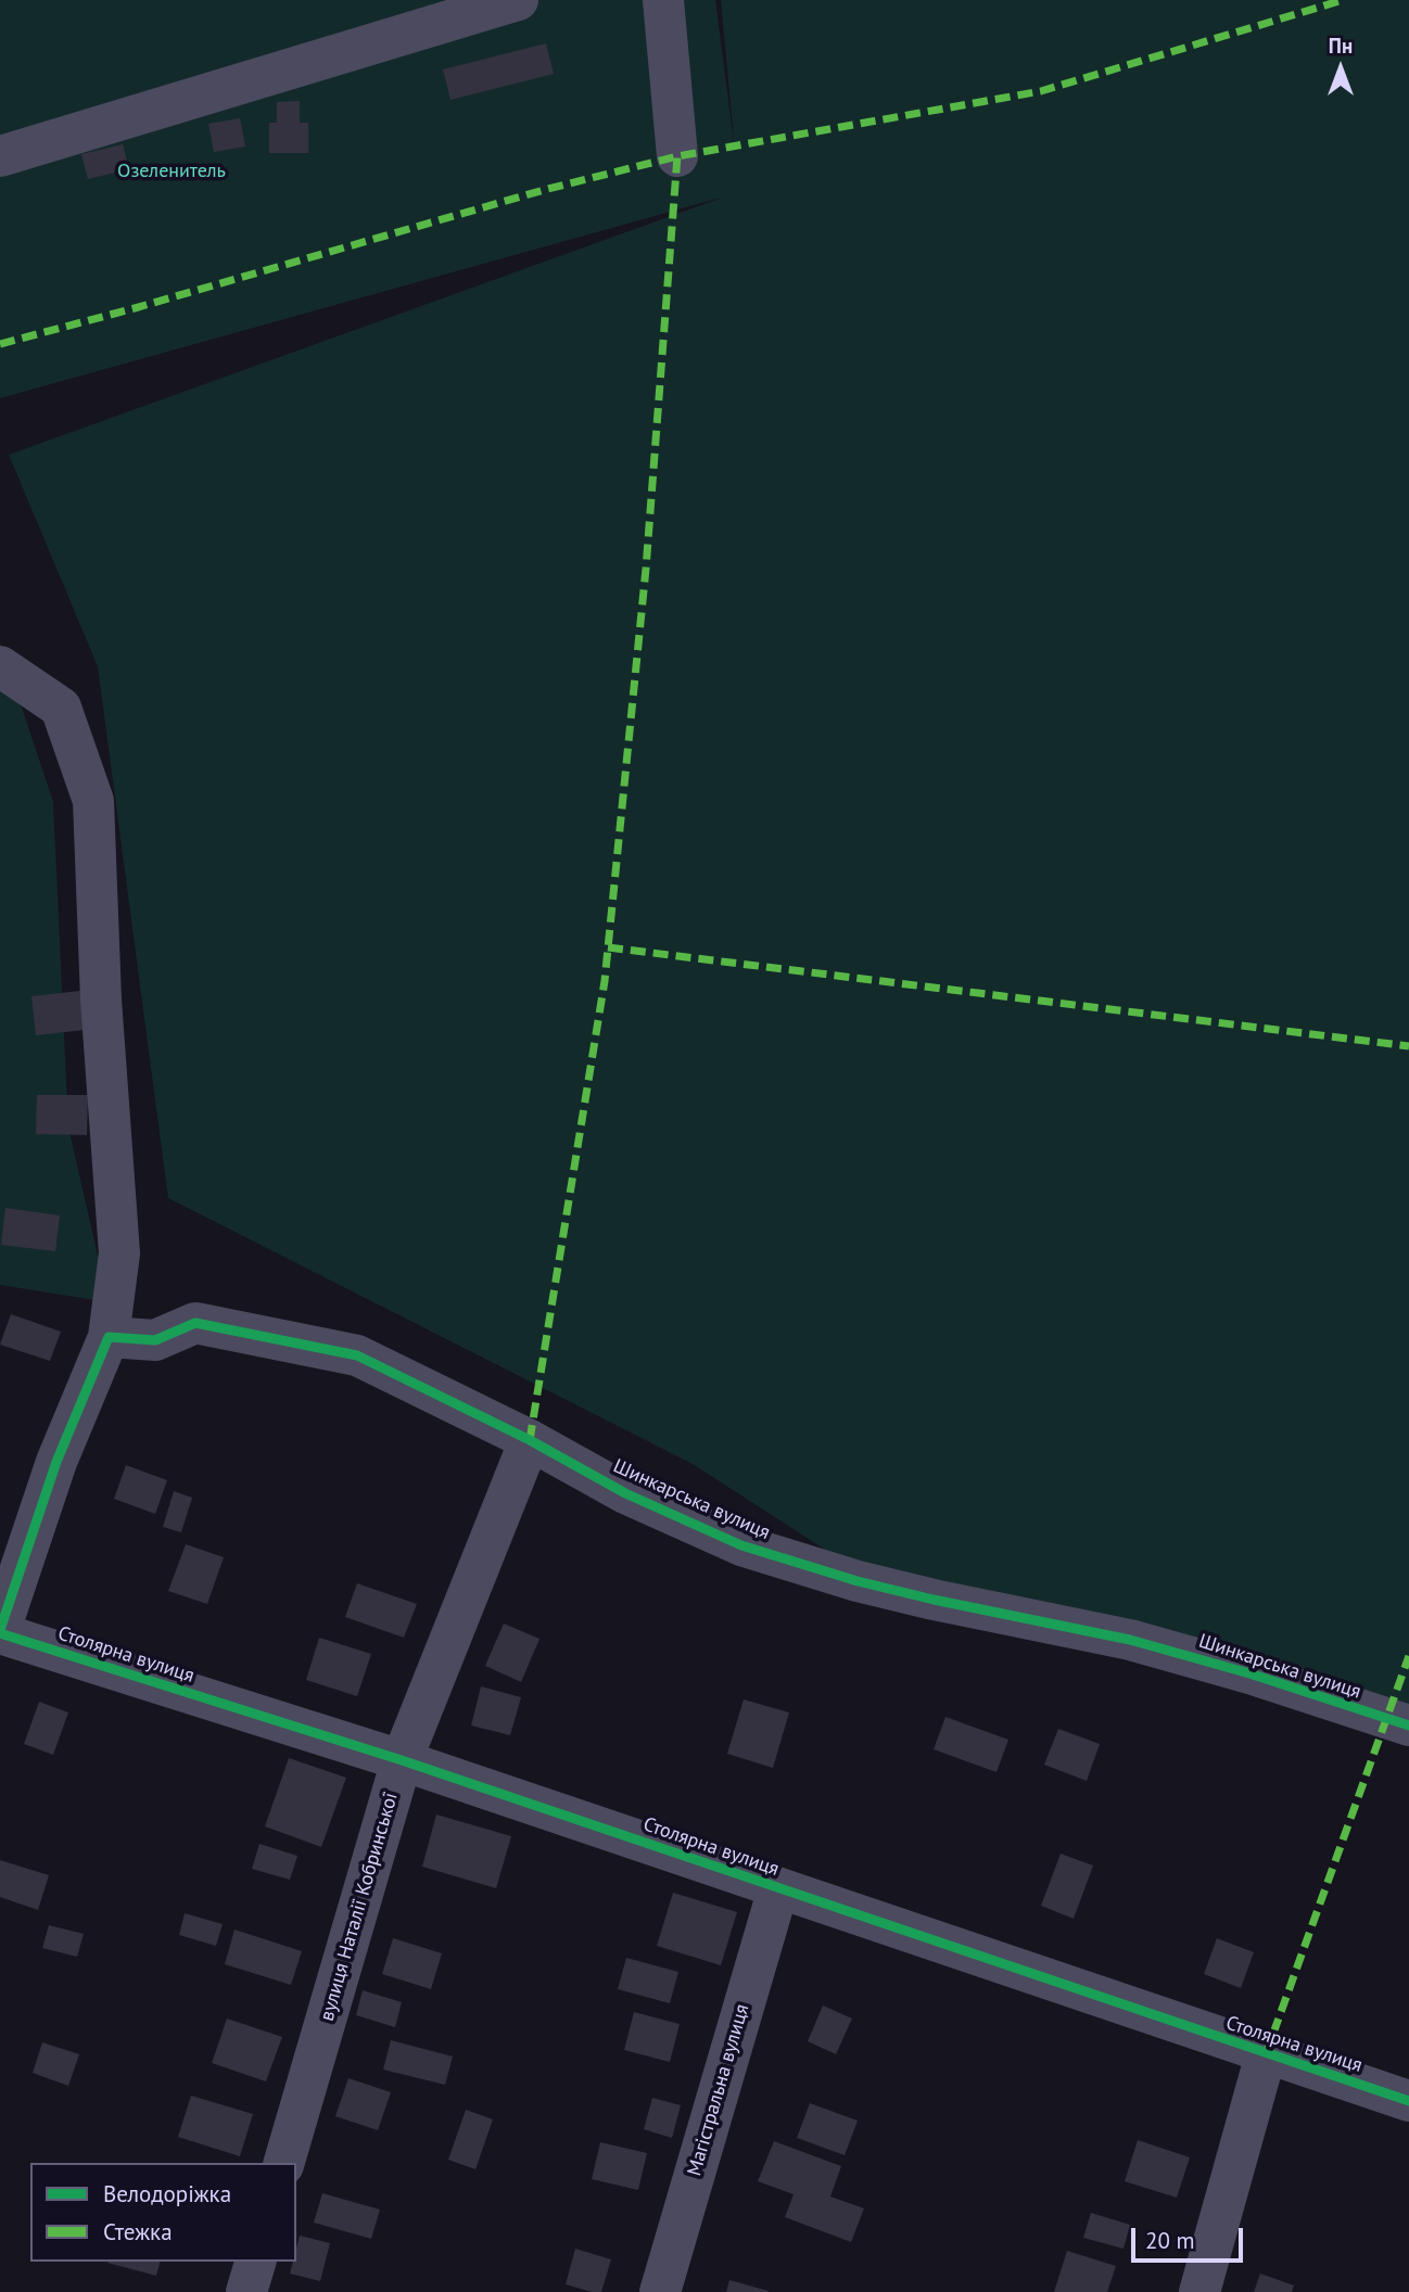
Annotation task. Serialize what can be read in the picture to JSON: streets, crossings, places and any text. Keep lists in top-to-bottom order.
{
  "streets": {
    "street": [
      "Шинкарська вулиця",
      "Столярна вулиця",
      "вулиця Наталії Кобринської",
      "Магістральна вулиця"
    ]
  },
  "crossings": [
    ["Шинкарська вулиця", "вулиця Наталії Кобринської"],
    ["Столярна вулиця", "вулиця Наталії Кобринської"],
    ["Столярна вулиця", "Магістральна вулиця"]
  ],
  "parks": ["Озеленитель"],
  "legend": ["Велодоріжка", "Стежка"],
  "scale_bar": "20 m",
  "north": "top"
}
